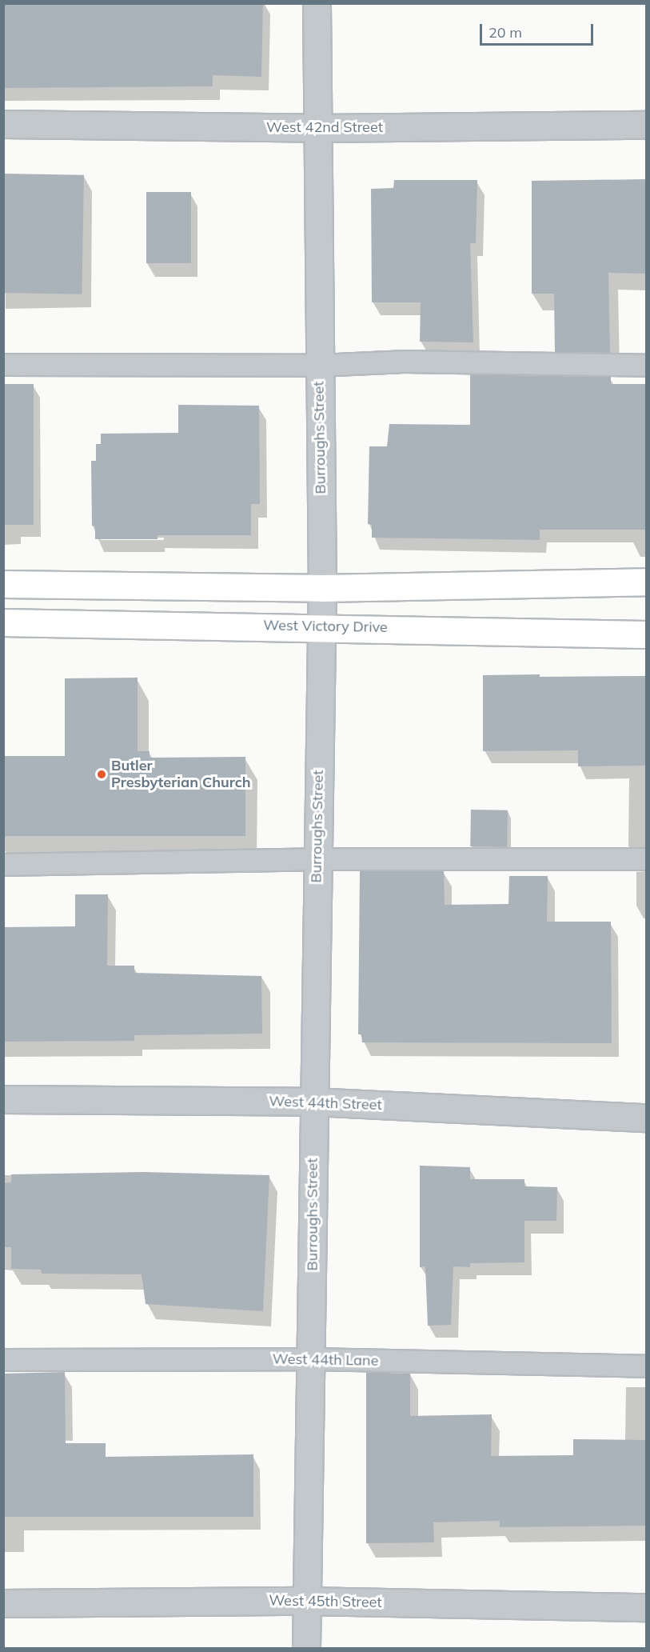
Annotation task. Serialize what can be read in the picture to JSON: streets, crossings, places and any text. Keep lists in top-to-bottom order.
{
  "streets": {
    "main road": ["West Victory Drive"],
    "street": [
      "West 42nd Street",
      "Burroughs Street",
      "West 44th Street",
      "West 45th Street"
    ],
    "lane": ["West 44th Lane"]
  },
  "crossings": [
    ["West 42nd Street", "Burroughs Street"],
    ["Burroughs Street", "West Victory Drive"],
    ["Burroughs Street", "West 44th Street"],
    ["Burroughs Street", "West 44th Lane"],
    ["Burroughs Street", "West 45th Street"]
  ],
  "places": ["Butler Presbyterian Church"],
  "scale_bar": "20 m"
}
